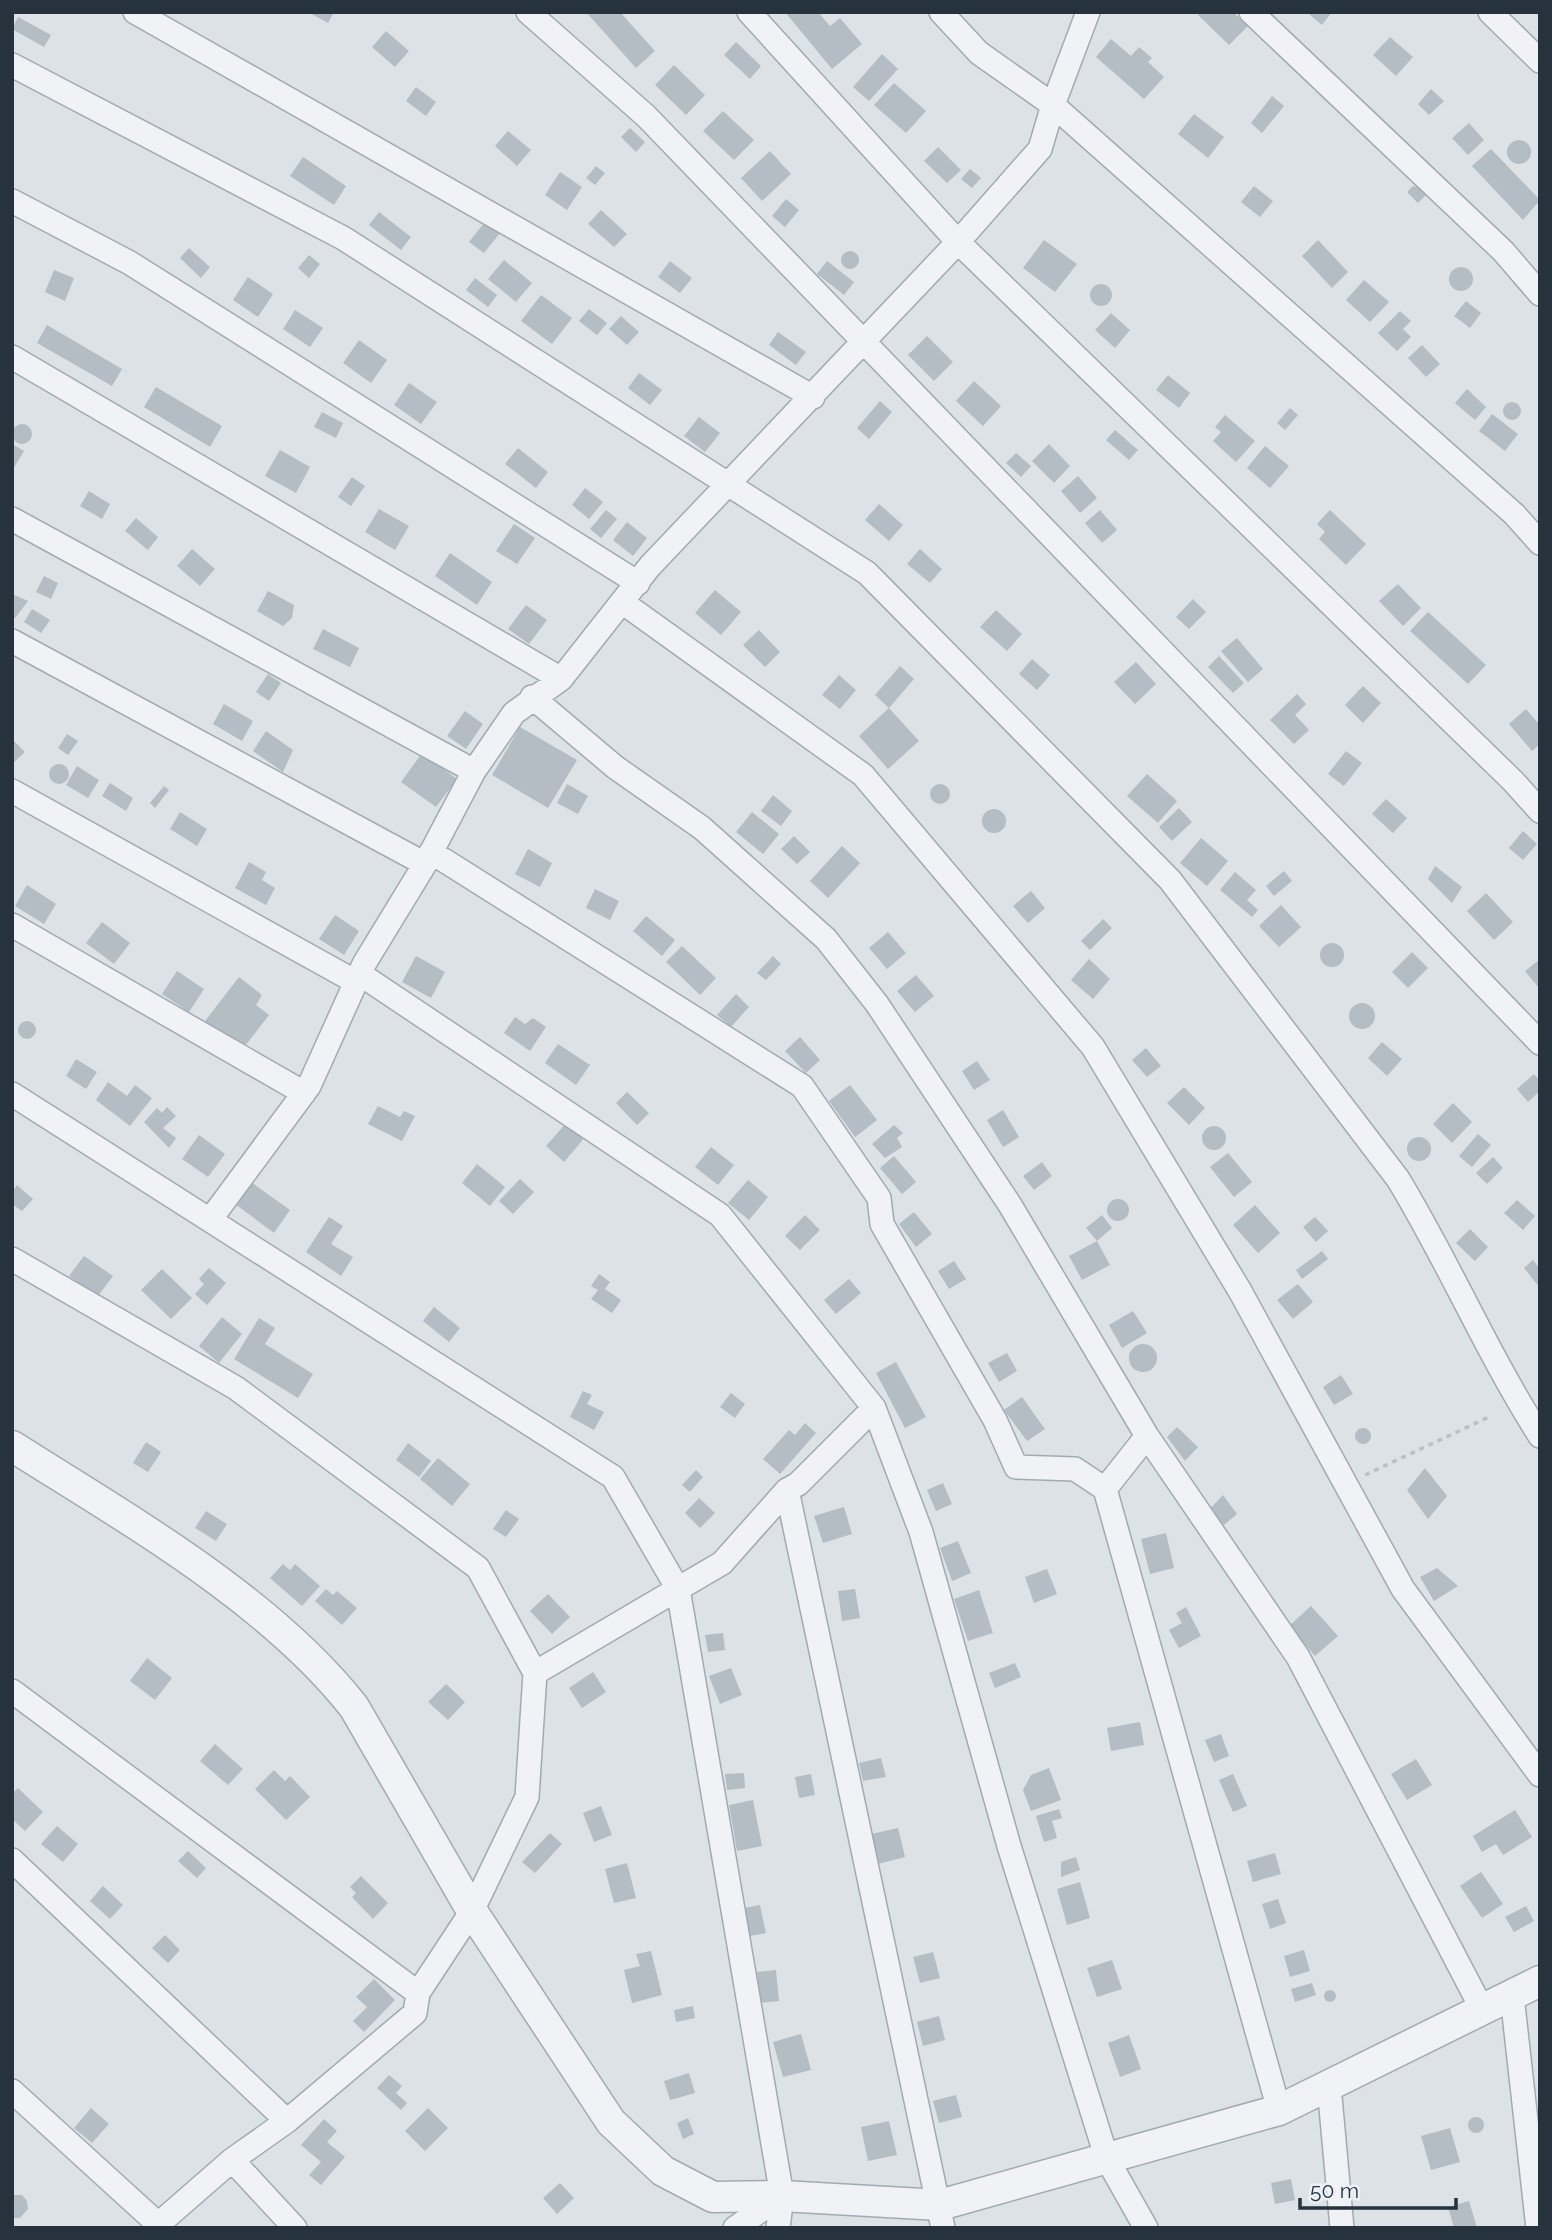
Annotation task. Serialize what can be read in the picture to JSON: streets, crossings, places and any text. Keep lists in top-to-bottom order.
{
  "scale_bar": "50 m"
}
